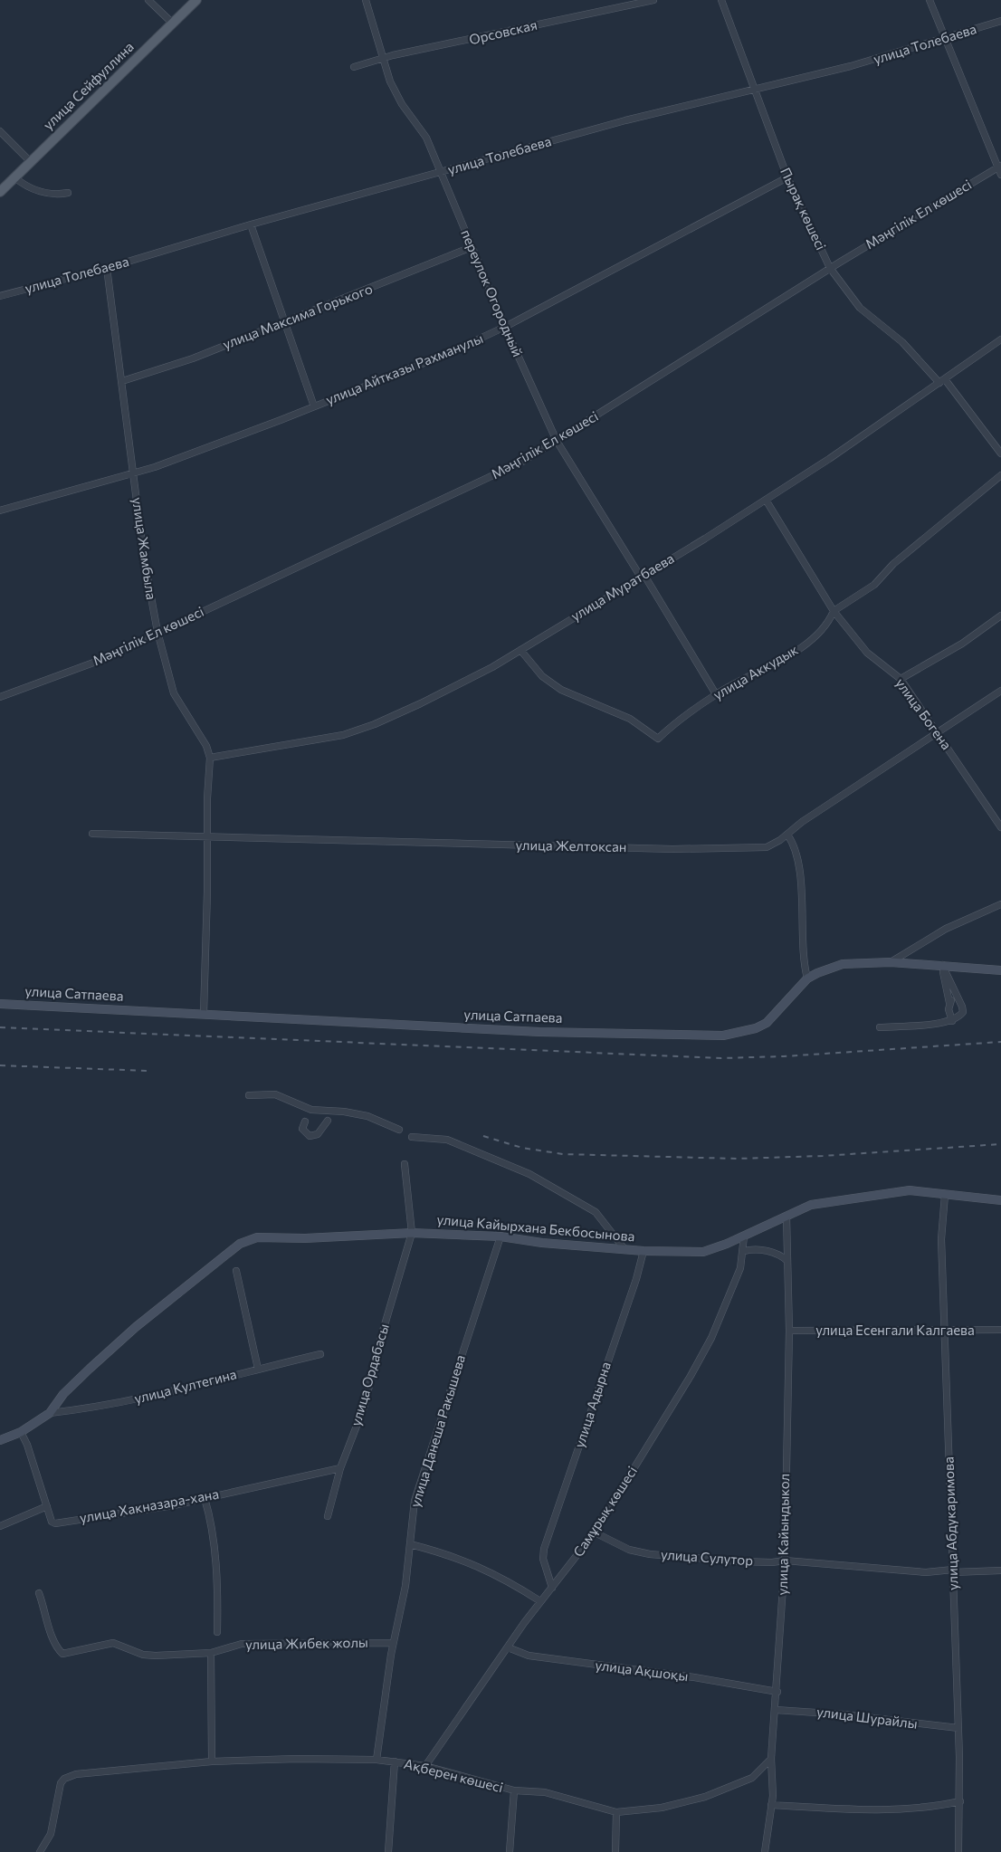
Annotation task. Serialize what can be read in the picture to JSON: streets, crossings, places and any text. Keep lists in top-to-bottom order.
{
  "streets": {
    "main road": ["улица Сейфуллина"],
    "street": [
      "Орсовская",
      "улица Толебаева",
      "Пырақ көшесі",
      "Мәңгілік Ел көшесі",
      "переулок Огородный",
      "улица Максима Горького",
      "улица Айтказы Рахманулы",
      "улица Жамбыла",
      "улица Муратбаева",
      "улица Аккудык",
      "улица Богена",
      "улица Желтоксан",
      "улица Сатпаева",
      "улица Кайырхана Бекбосынова",
      "улица Есенгали Калгаева",
      "улица Ордабасы",
      "улица Култегина",
      "улица Адырна",
      "улица Данеша Ракышева",
      "улица Хакназара-хана",
      "Самұрық көшесі",
      "улица Абдукаримова",
      "улица Кайындыкол",
      "улица Сулутор",
      "улица Жибек жолы",
      "улица Ақшоқы",
      "улица Шурайлы",
      "Ақберен көшесі"
    ]
  },
  "crossings": [
    ["Орсовская", "переулок Огородный"],
    ["улица Толебаева", "Пырақ көшесі"],
    ["улица Толебаева", "переулок Огородный"],
    ["улица Толебаева", "улица Жамбыла"],
    ["Пырақ көшесі", "Мәңгілік Ел көшесі"],
    ["Пырақ көшесі", "улица Айтказы Рахманулы"],
    ["Пырақ көшесі", "улица Муратбаева"],
    ["Мәңгілік Ел көшесі", "переулок Огородный"],
    ["Мәңгілік Ел көшесі", "улица Жамбыла"],
    ["переулок Огородный", "улица Максима Горького"],
    ["переулок Огородный", "улица Айтказы Рахманулы"],
    ["переулок Огородный", "улица Муратбаева"],
    ["переулок Огородный", "улица Аккудык"],
    ["улица Максима Горького", "улица Жамбыла"],
    ["улица Айтказы Рахманулы", "улица Жамбыла"],
    ["улица Жамбыла", "улица Муратбаева"],
    ["улица Жамбыла", "улица Желтоксан"],
    ["улица Жамбыла", "улица Сатпаева"],
    ["улица Муратбаева", "улица Аккудык"],
    ["улица Муратбаева", "улица Богена"],
    ["улица Аккудык", "улица Богена"],
    ["улица Богена", "улица Желтоксан"],
    ["улица Кайырхана Бекбосынова", "улица Ордабасы"],
    ["улица Кайырхана Бекбосынова", "улица Култегина"],
    ["улица Кайырхана Бекбосынова", "улица Адырна"],
    ["улица Кайырхана Бекбосынова", "улица Данеша Ракышева"],
    ["улица Кайырхана Бекбосынова", "улица Хакназара-хана"],
    ["улица Кайырхана Бекбосынова", "Самұрық көшесі"],
    ["улица Кайырхана Бекбосынова", "улица Абдукаримова"],
    ["улица Кайырхана Бекбосынова", "улица Кайындыкол"],
    ["улица Есенгали Калгаева", "улица Абдукаримова"],
    ["улица Есенгали Калгаева", "улица Кайындыкол"],
    ["улица Ордабасы", "улица Хакназара-хана"],
    ["улица Адырна", "Самұрық көшесі"],
    ["улица Данеша Ракышева", "улица Жибек жолы"],
    ["улица Данеша Ракышева", "Ақберен көшесі"],
    ["Самұрық көшесі", "улица Сулутор"],
    ["Самұрық көшесі", "улица Ақшоқы"],
    ["Самұрық көшесі", "Ақберен көшесі"],
    ["улица Абдукаримова", "улица Сулутор"],
    ["улица Абдукаримова", "улица Шурайлы"],
    ["улица Кайындыкол", "улица Сулутор"],
    ["улица Кайындыкол", "улица Ақшоқы"],
    ["улица Кайындыкол", "улица Шурайлы"],
    ["улица Кайындыкол", "Ақберен көшесі"]
  ]
}
